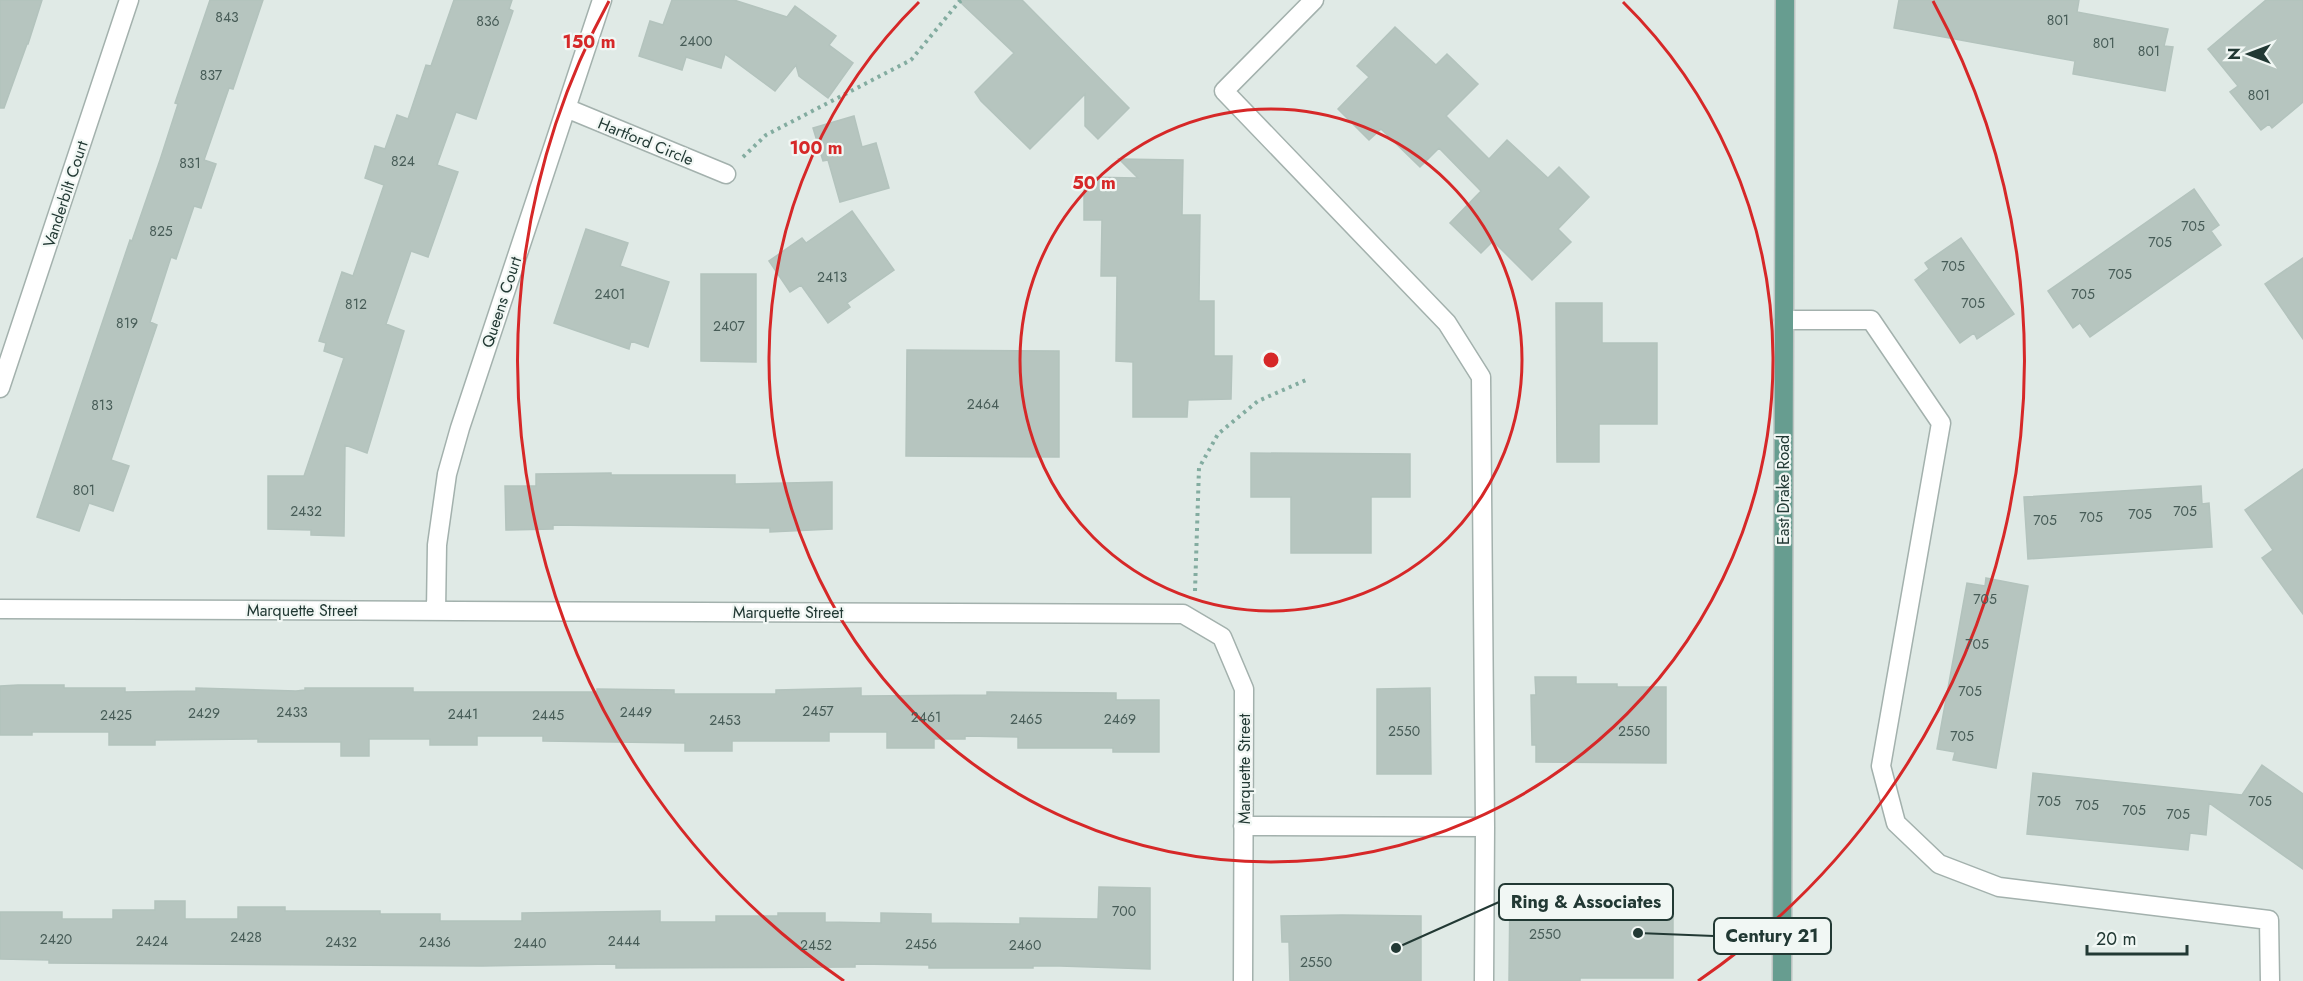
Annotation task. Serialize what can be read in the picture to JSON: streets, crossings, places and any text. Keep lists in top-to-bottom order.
{
  "streets": {
    "main road": ["East Drake Road"],
    "street": [
      "Hartford Circle",
      "Vanderbilt Court",
      "Queens Court",
      "Marquette Street"
    ]
  },
  "crossings": [
    ["Hartford Circle", "Queens Court"],
    ["Queens Court", "Marquette Street"]
  ],
  "places": ["Century 21", "Ring & Associates"],
  "house_numbers": [
    "843",
    "801",
    "836",
    "2400",
    "801",
    "801",
    "837",
    "801",
    "824",
    "831",
    "705",
    "825",
    "705",
    "705",
    "705",
    "2413",
    "2401",
    "705",
    "705",
    "812",
    "819",
    "2407",
    "2464",
    "813",
    "801",
    "2432",
    "705",
    "705",
    "705",
    "705",
    "705",
    "705",
    "705",
    "2457",
    "2433",
    "2449",
    "2429",
    "2441",
    "2425",
    "2445",
    "2461",
    "2465",
    "2469",
    "2453",
    "2550",
    "2550",
    "705",
    "705",
    "705",
    "705",
    "705",
    "705",
    "700",
    "2550",
    "2428",
    "2420",
    "2424",
    "2444",
    "2432",
    "2436",
    "2440",
    "2456",
    "2452",
    "2460",
    "2550"
  ],
  "scale_bar": "20 m",
  "north": "left",
  "rings": ["150 m", "100 m", "50 m"]
}
